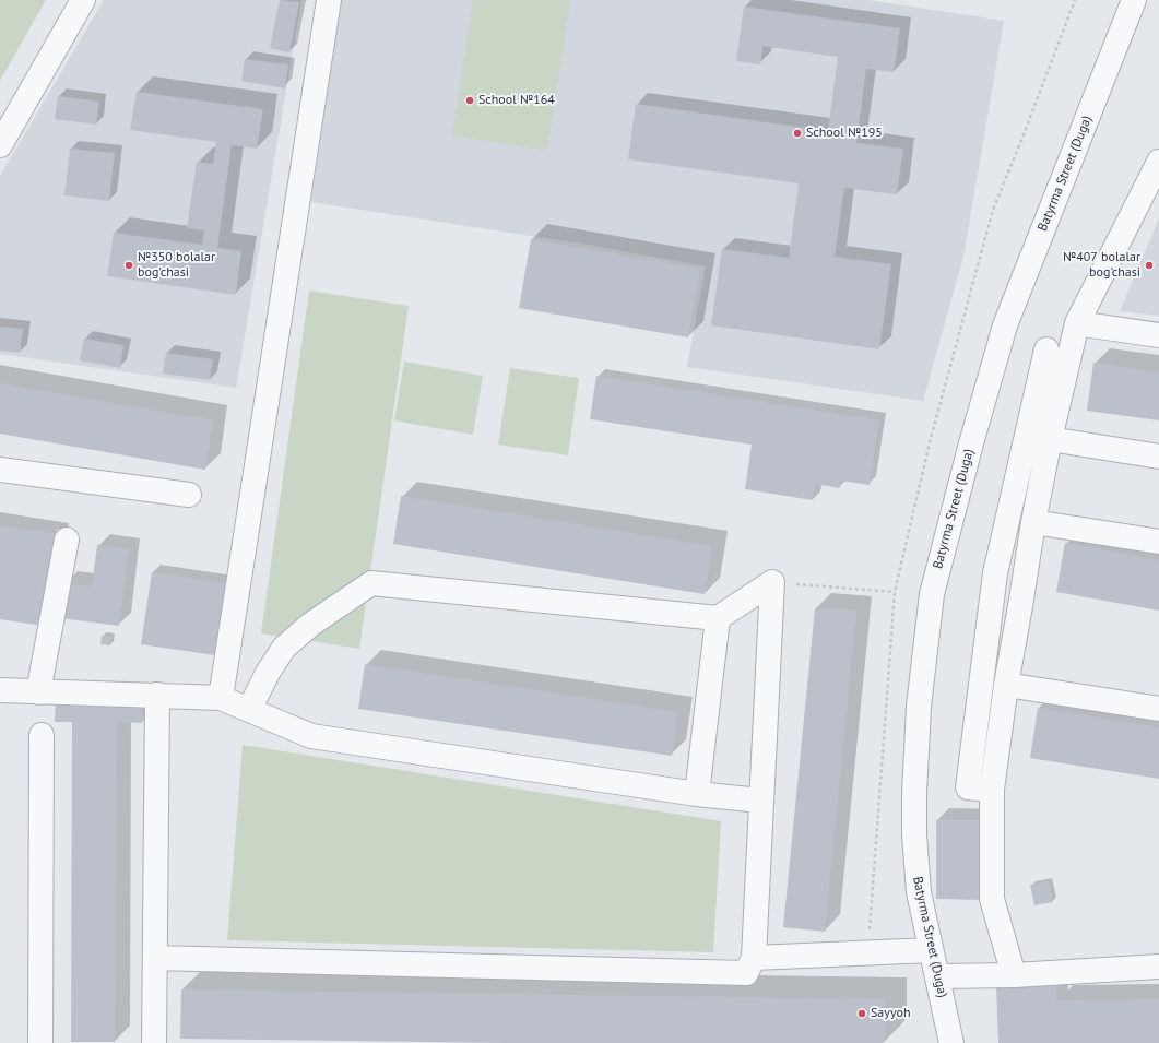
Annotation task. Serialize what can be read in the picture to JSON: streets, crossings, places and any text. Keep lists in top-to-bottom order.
{
  "streets": {
    "street": ["Batyrma Street (Duga)"]
  },
  "places": [
    "School №164",
    "School №195",
    "№350 bolalar bog'chasi",
    "№407 bolalar bog'chasi",
    "Sayyoh"
  ]
}
